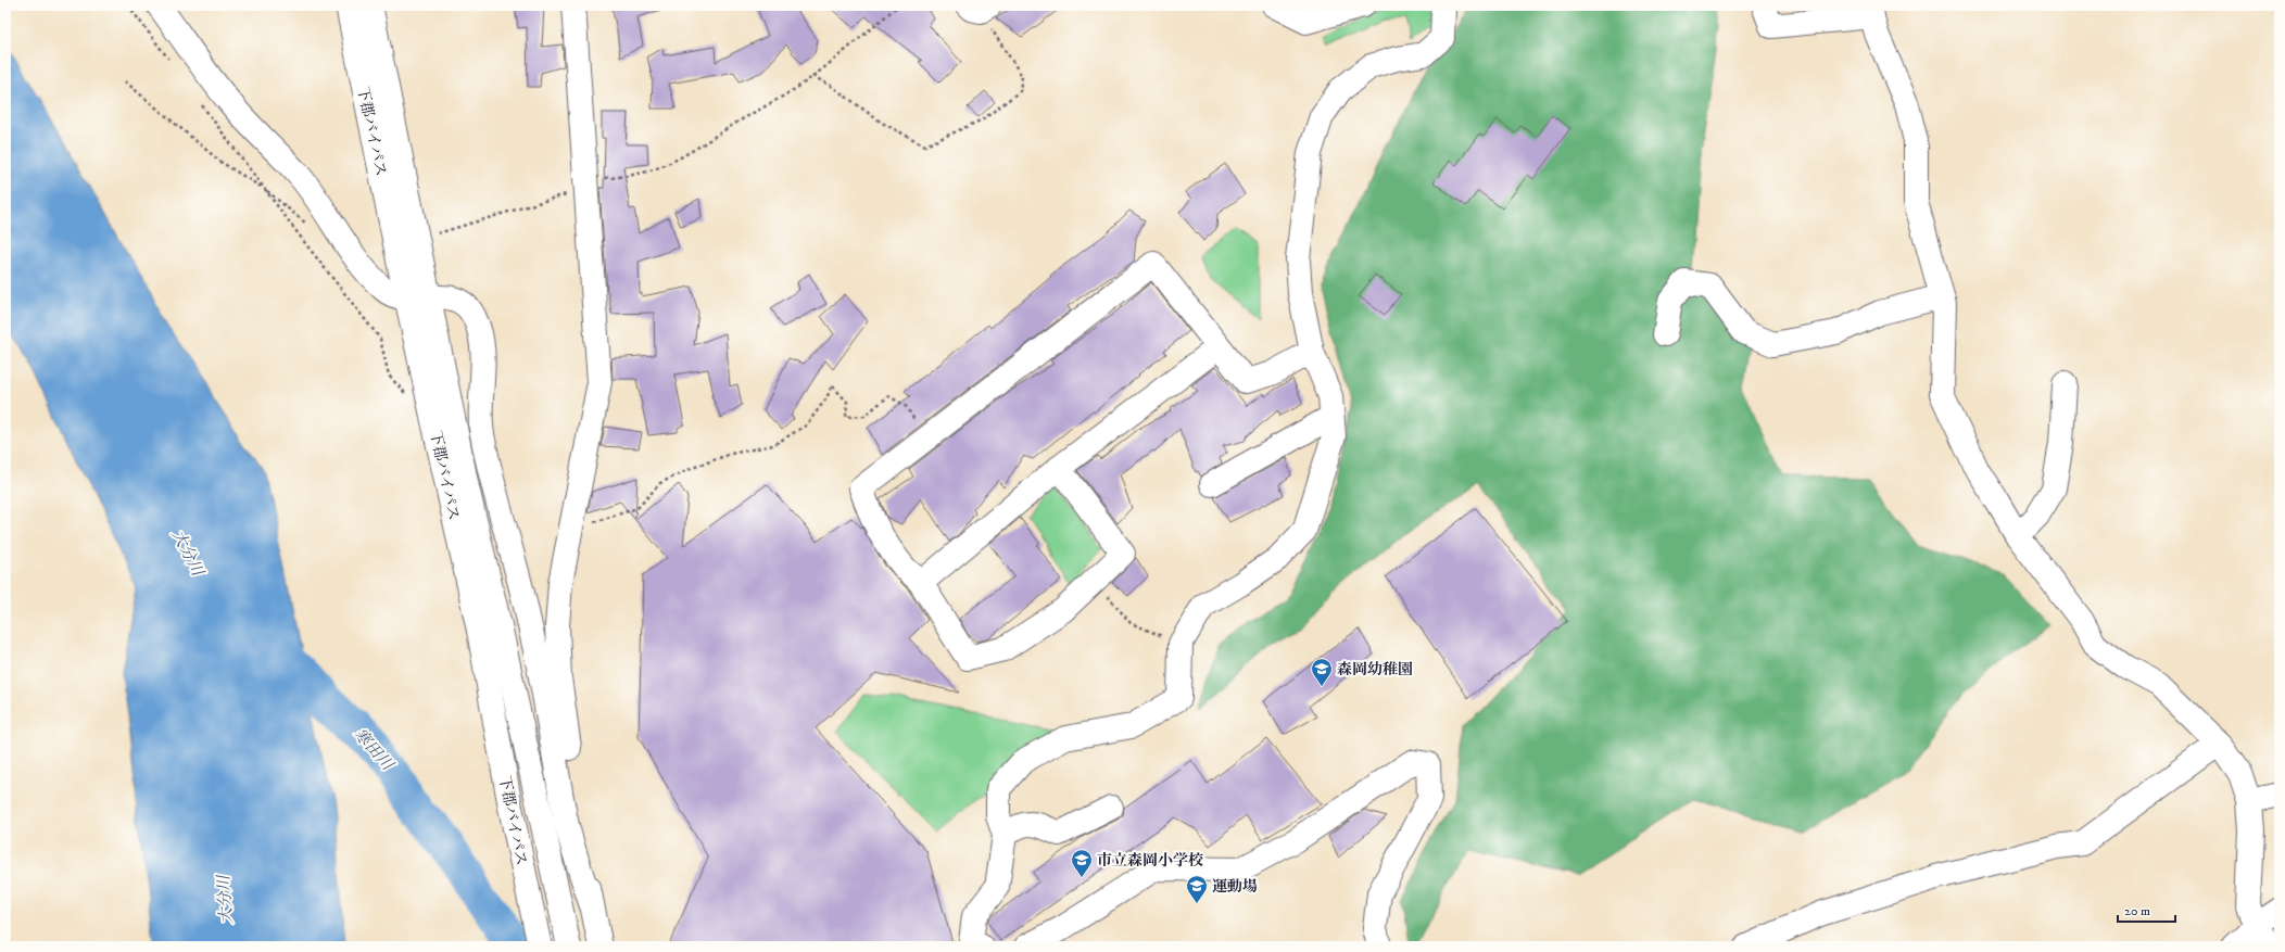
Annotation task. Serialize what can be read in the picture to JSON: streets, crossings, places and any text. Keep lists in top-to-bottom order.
{
  "streets": {
    "street": ["下郡バイパス"]
  },
  "water": ["大分川", "寒田川"],
  "places": {
    "school or university": ["森岡幼稚園", "市立森岡小学校", "運動場"]
  },
  "scale_bar": "20 m"
}
